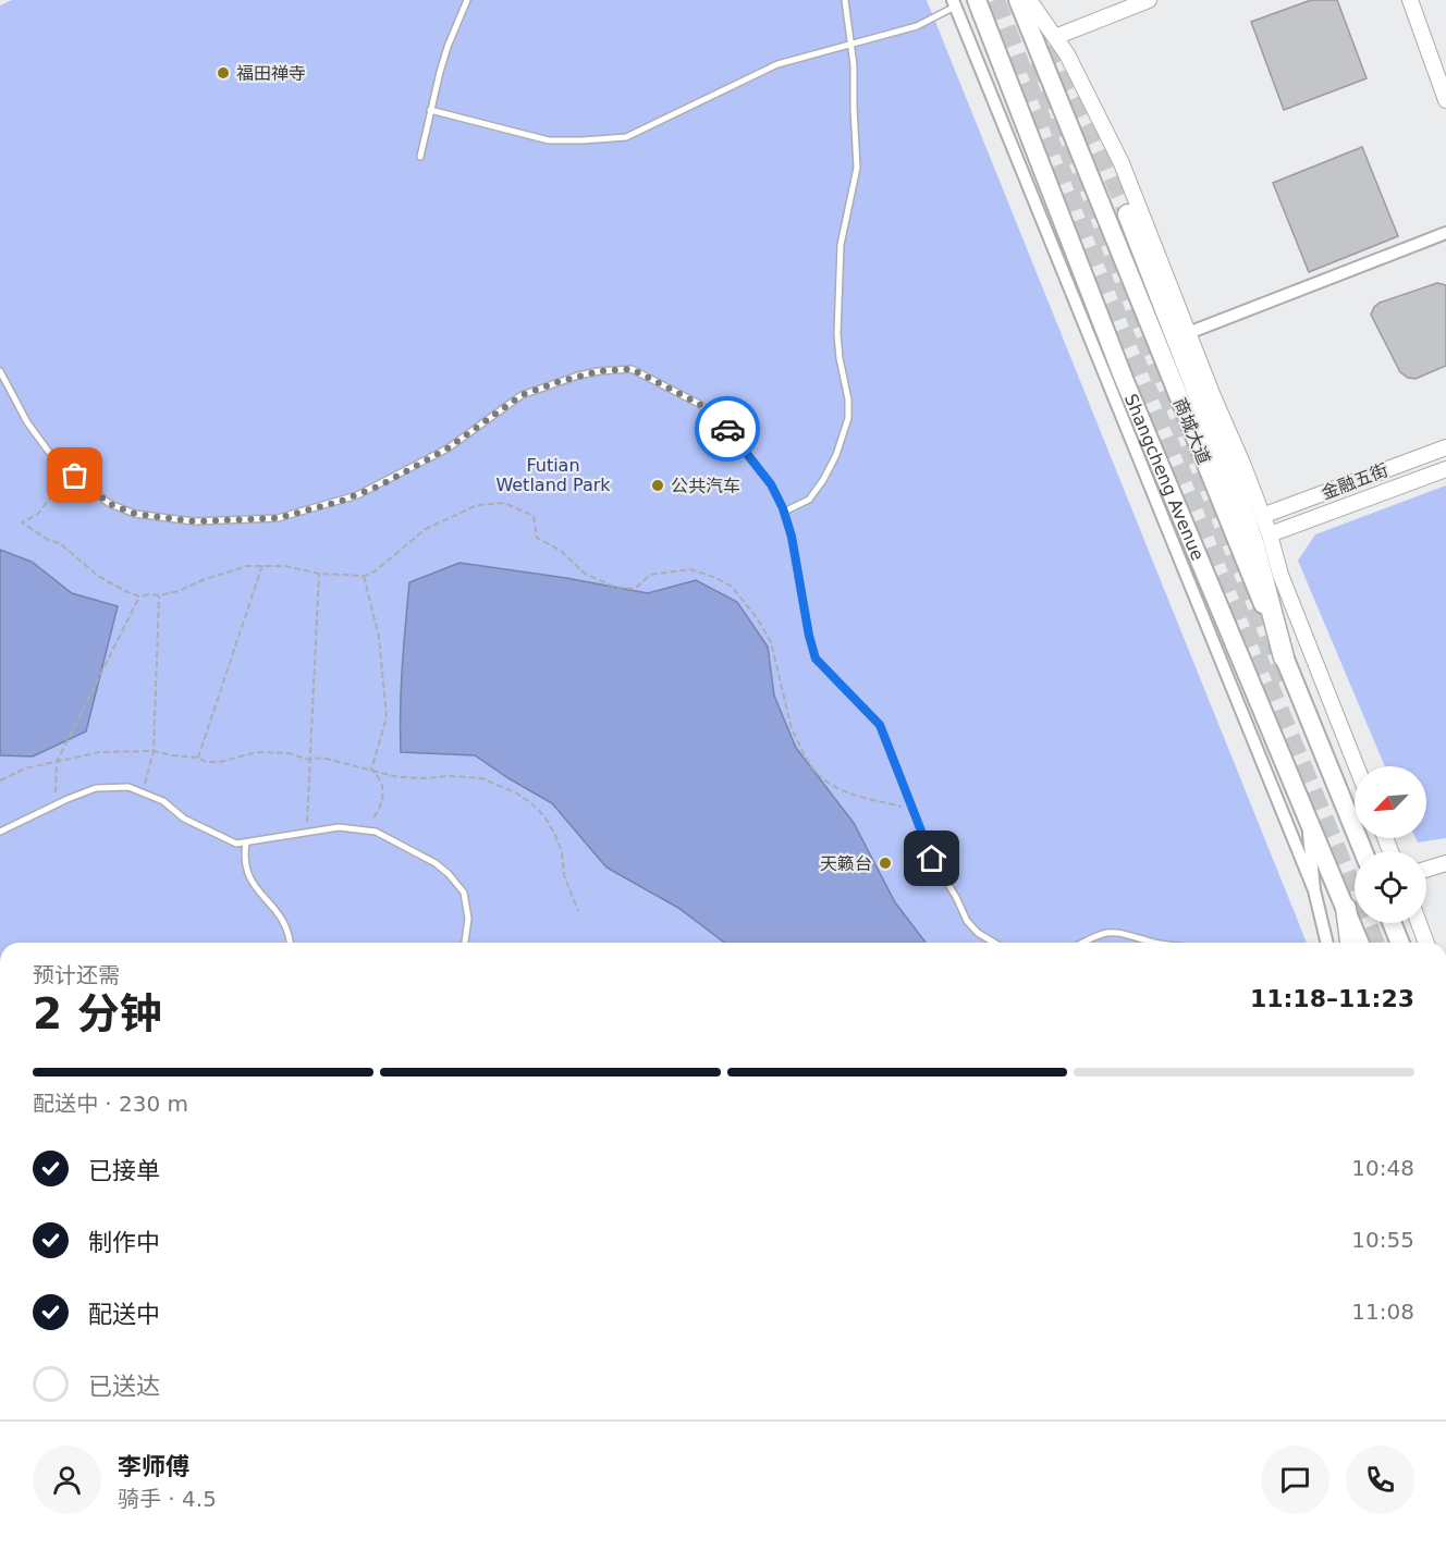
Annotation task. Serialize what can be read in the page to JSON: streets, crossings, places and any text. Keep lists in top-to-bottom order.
{
  "streets": {
    "main road": ["商城大道", "Shangcheng Avenue"],
    "street": ["金融五街"]
  },
  "parks": ["Futian Wetland Park"],
  "places": ["福田禅寺", "公共汽车", "天籁台"],
  "north": "bottom left",
  "page": {
    "heading": ["2 分钟", "预计还需", "11:18–11:23"],
    "panel": ["李师傅", "骑手 · 4.5"],
    "bar": "配送中 · 230 m",
    "list": [
      ["已接单", "10:48"],
      ["制作中", "10:55"],
      ["配送中", "11:08"],
      "已送达"
    ]
  }
}
